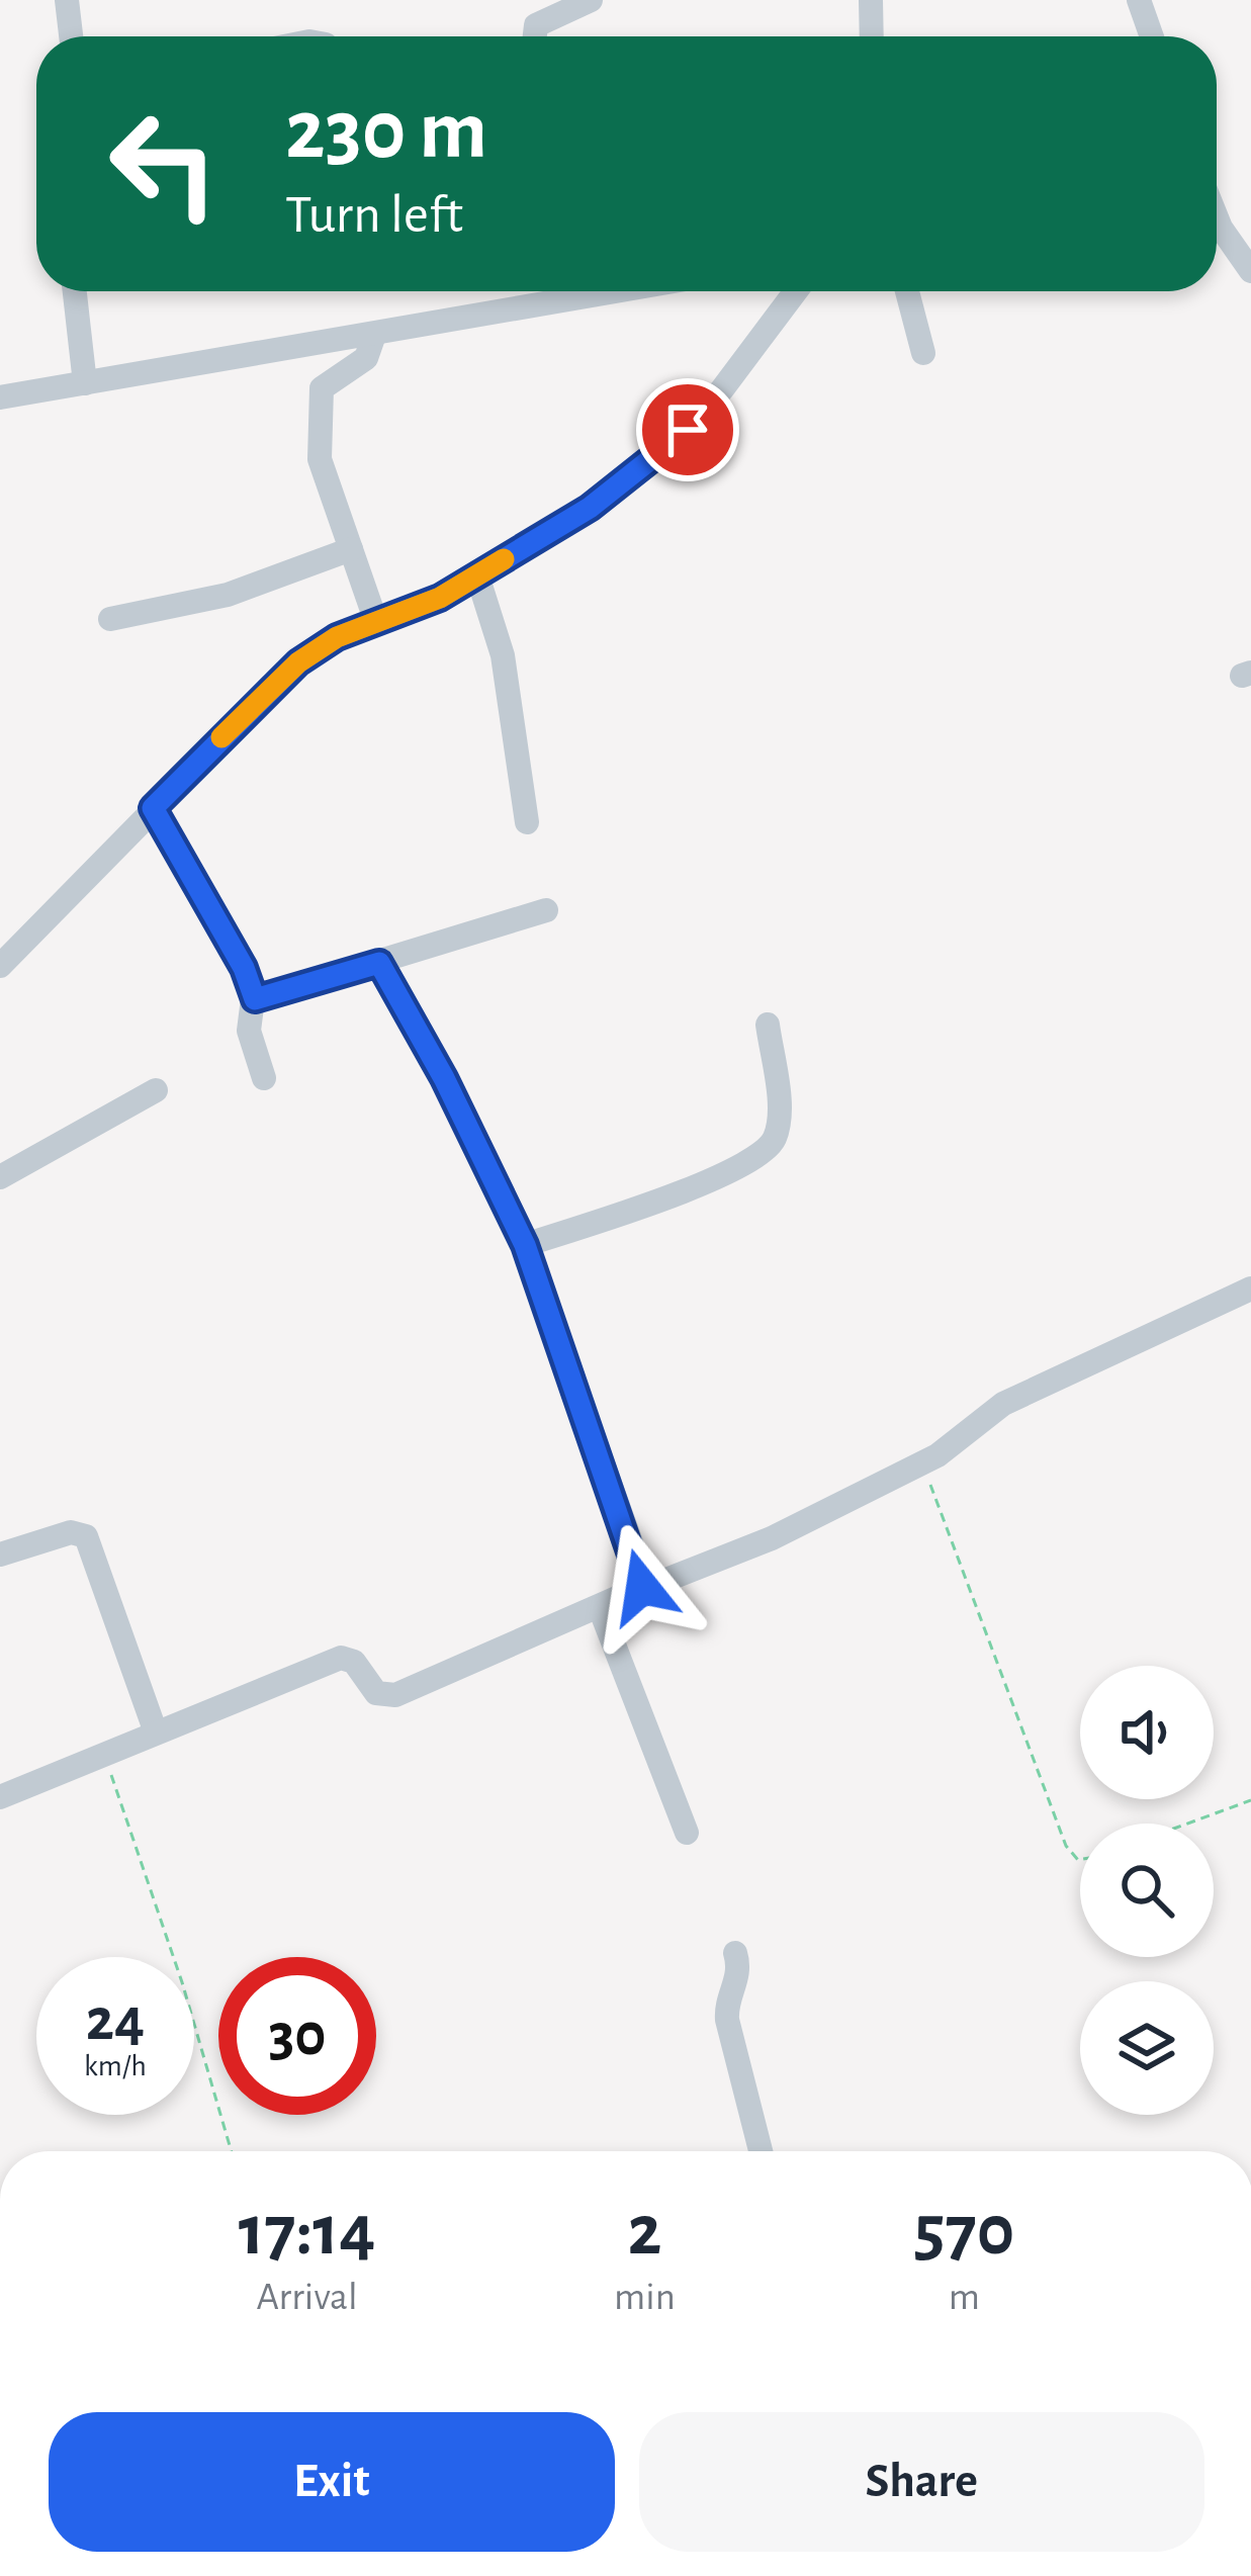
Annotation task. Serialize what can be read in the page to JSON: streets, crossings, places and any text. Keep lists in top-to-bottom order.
{
  "page": {
    "turn": ["230 m", "Turn left"],
    "speed": "24 km/h",
    "limit": "30",
    "eta": [
      "17:14",
      "Arrival",
      "2",
      "min",
      "570",
      "m"
    ],
    "buttons": ["Exit", "Share"]
  }
}
